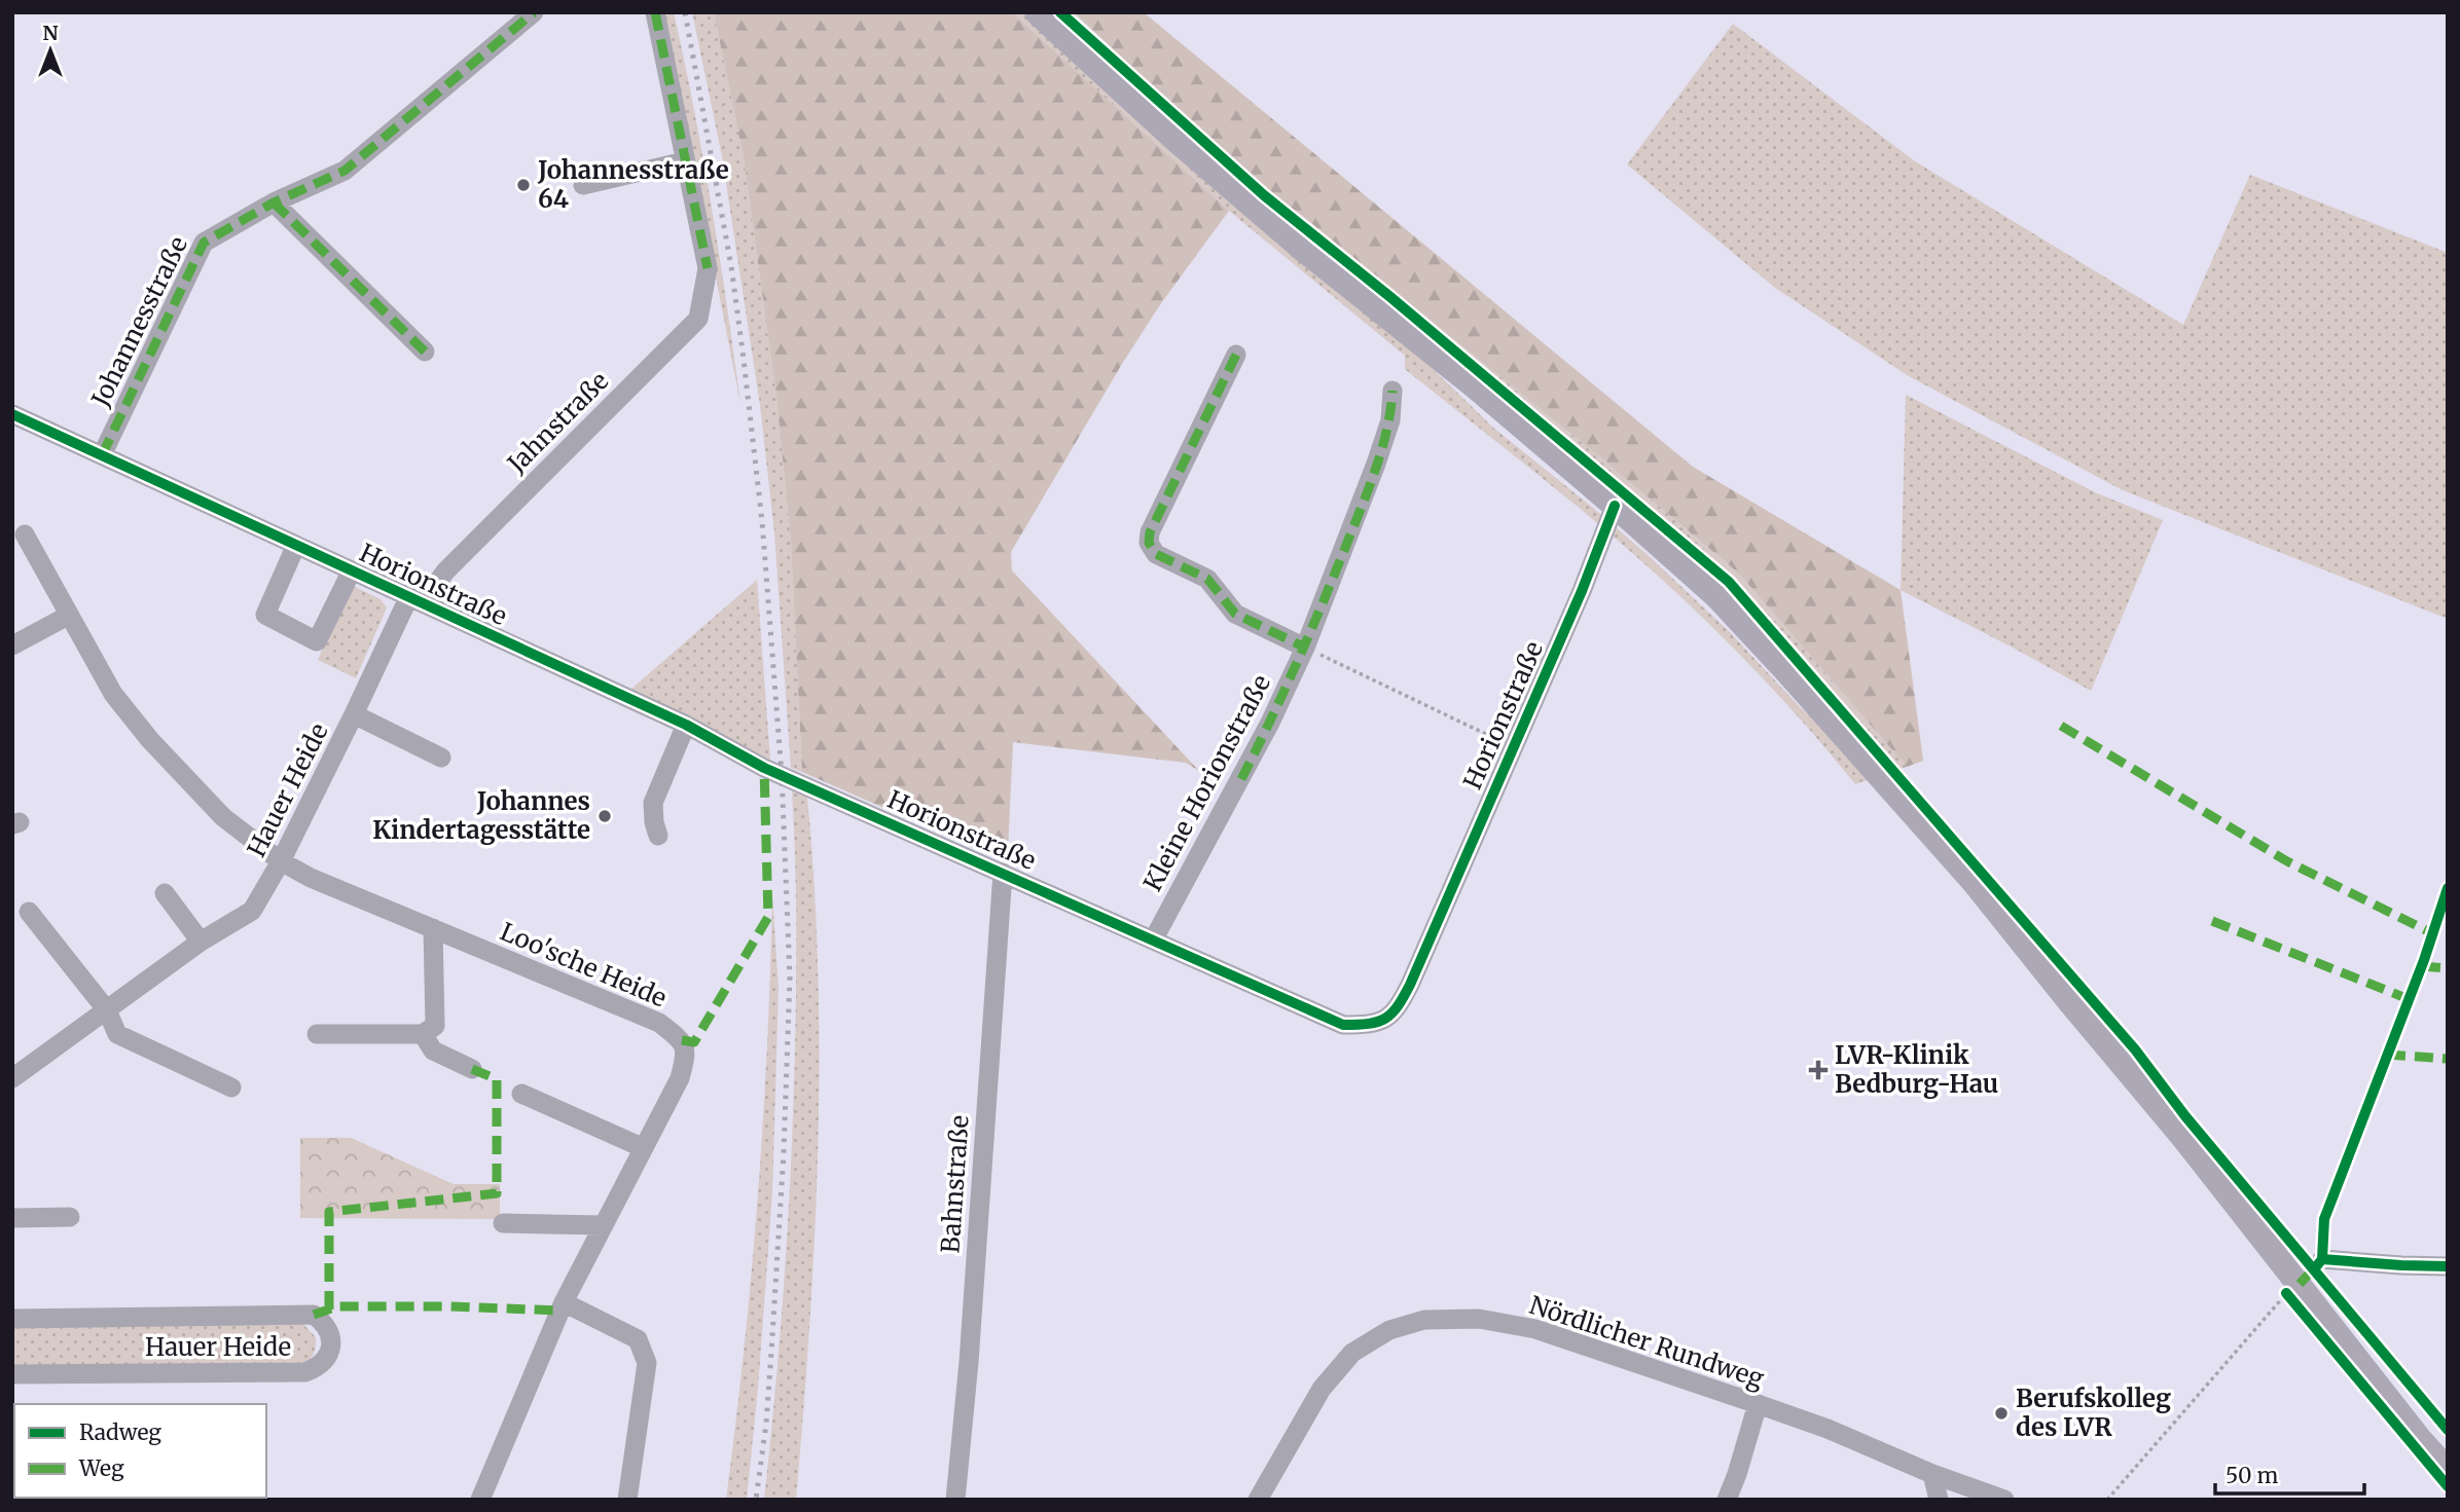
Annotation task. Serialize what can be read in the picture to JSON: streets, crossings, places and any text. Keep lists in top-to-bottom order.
{
  "streets": {
    "street": [
      "Johannesstraße",
      "Jahnstraße",
      "Horionstraße",
      "Kleine Horionstraße",
      "Hauer Heide",
      "Loo'sche Heide",
      "Bahnstraße",
      "Nördlicher Rundweg"
    ]
  },
  "crossings": [
    ["Johannesstraße", "Horionstraße"],
    ["Jahnstraße", "Horionstraße"],
    ["Jahnstraße", "Hauer Heide"],
    ["Horionstraße", "Kleine Horionstraße"],
    ["Horionstraße", "Hauer Heide"],
    ["Horionstraße", "Bahnstraße"],
    ["Hauer Heide", "Loo'sche Heide"]
  ],
  "places": {
    "other": ["Johannesstraße 64", "Johannes Kindertagesstätte", "Berufskolleg des LVR"],
    "health": ["LVR-Klinik Bedburg-Hau"]
  },
  "legend": ["Radweg", "Weg"],
  "scale_bar": "50 m",
  "north": "top"
}
